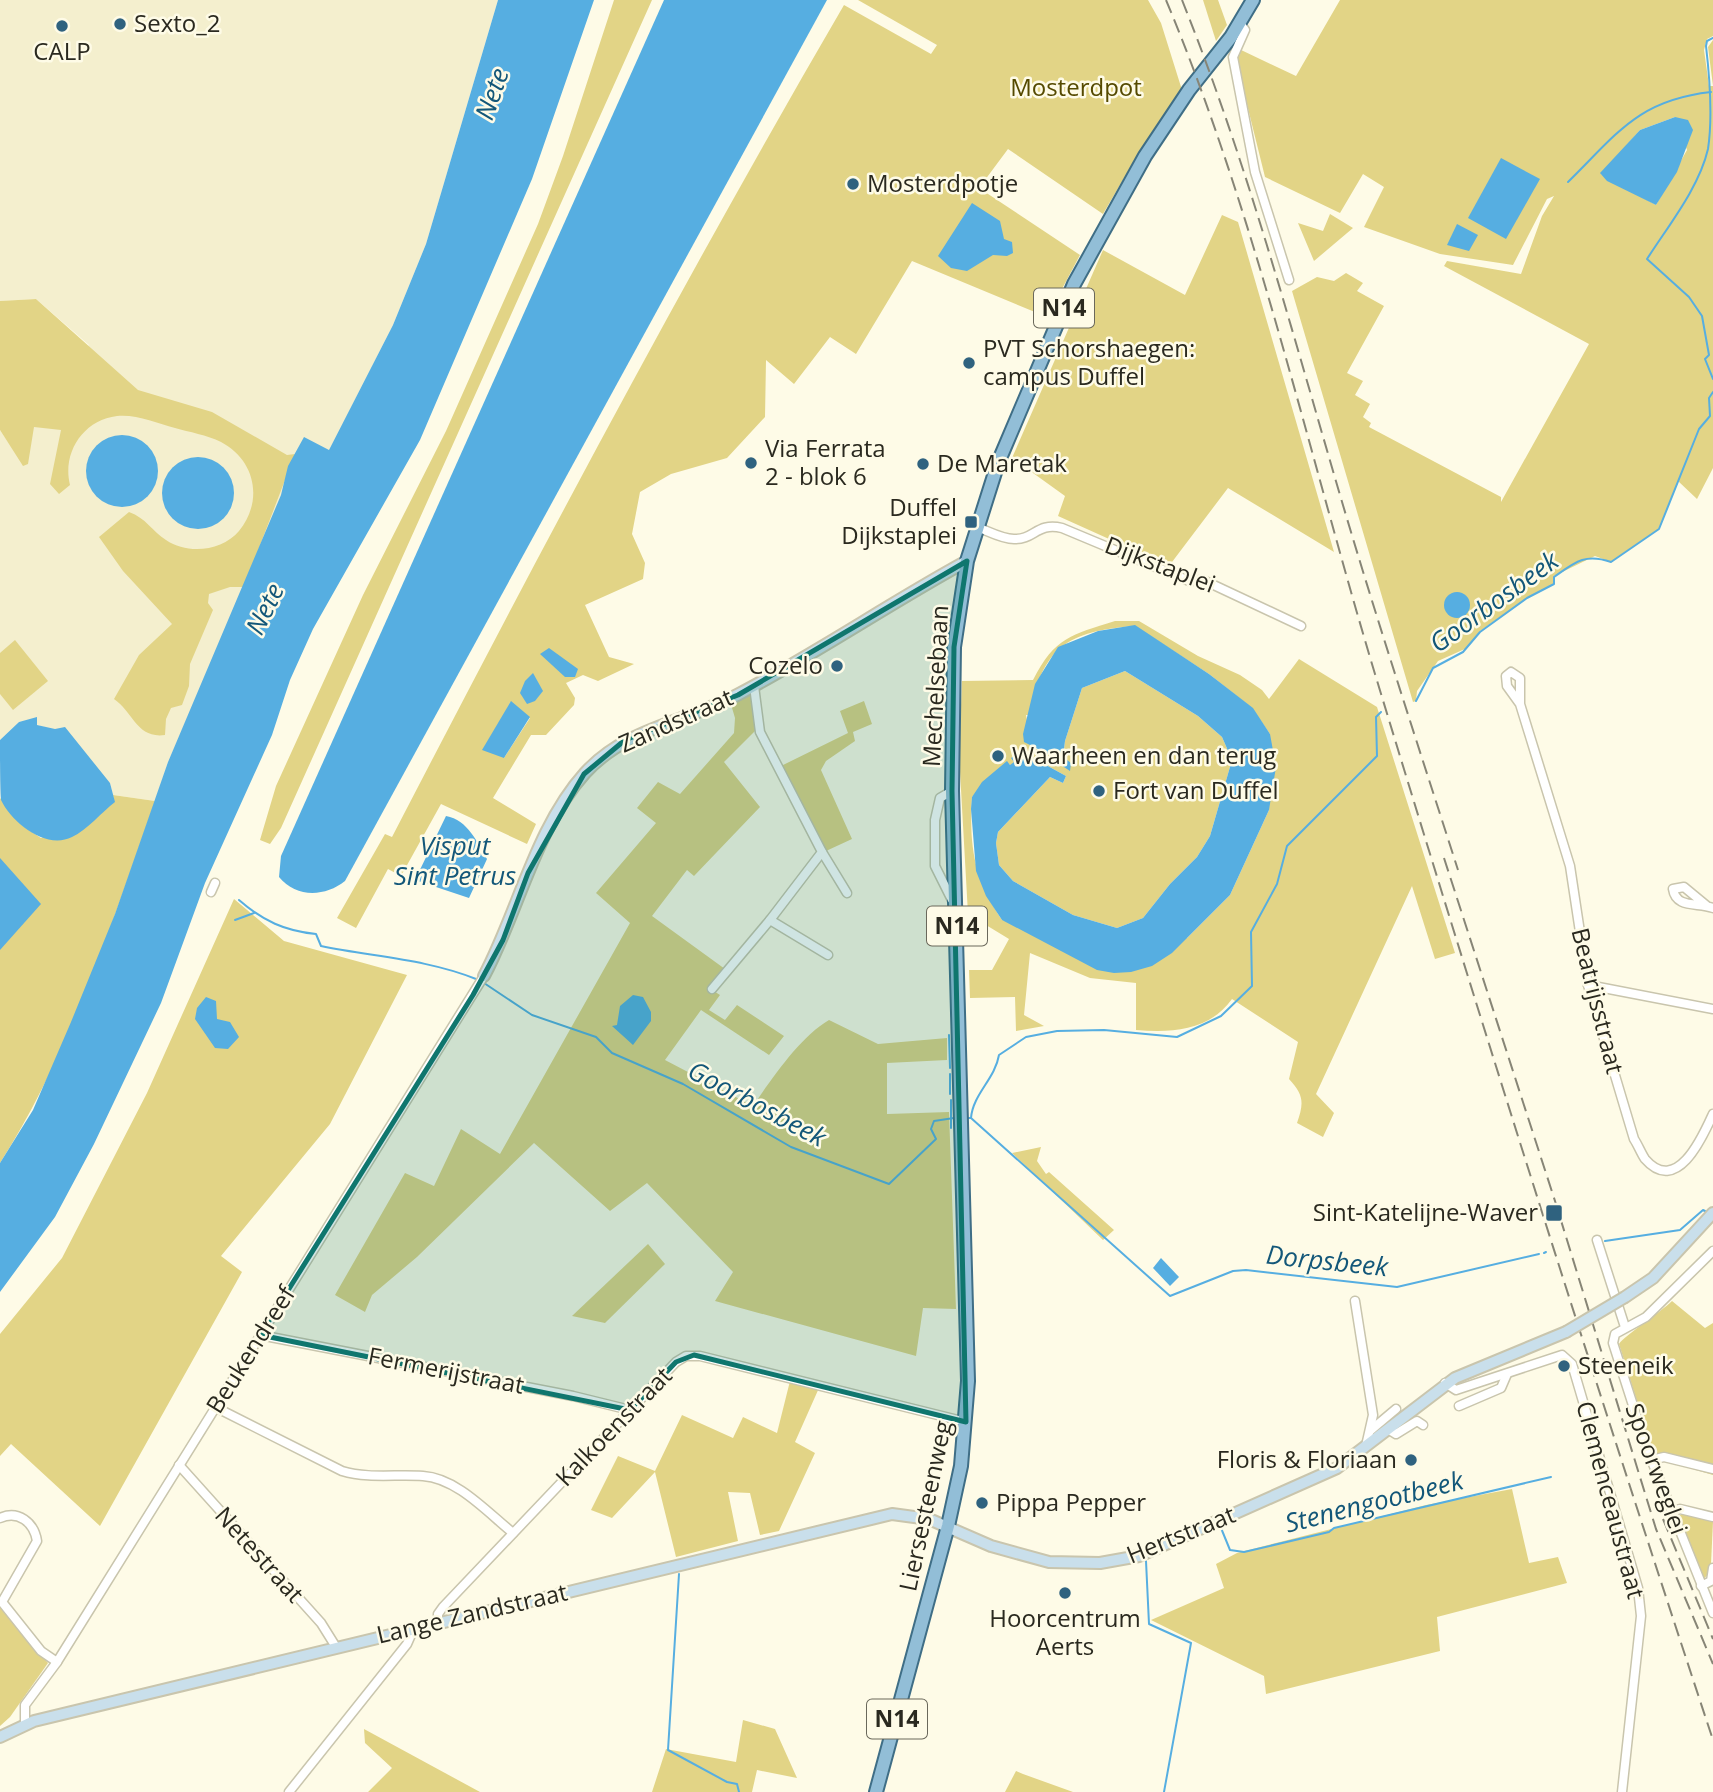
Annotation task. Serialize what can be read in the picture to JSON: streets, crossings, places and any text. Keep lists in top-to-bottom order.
{
  "streets": {
    "main road": ["N14", "Mechelsebaan", "Liersesteenweg"],
    "street": [
      "Dijkstaplei",
      "Zandstraat",
      "Beatrijsstraat",
      "Beukendreef",
      "Fermerijstraat",
      "Kalkoenstraat",
      "Spoorweglei",
      "Clemenceaustraat",
      "Hertstraat",
      "Netestraat",
      "Lange Zandstraat"
    ]
  },
  "crossings": [
    ["Dijkstaplei", "Mechelsebaan"],
    ["Mechelsebaan", "Zandstraat"],
    ["Mechelsebaan", "Liersesteenweg"],
    ["Zandstraat", "Beukendreef"],
    ["Beukendreef", "Fermerijstraat"],
    ["Beukendreef", "Netestraat"],
    ["Beukendreef", "Lange Zandstraat"],
    ["Fermerijstraat", "Kalkoenstraat"],
    ["Kalkoenstraat", "Liersesteenweg"],
    ["Kalkoenstraat", "Lange Zandstraat"],
    ["Clemenceaustraat", "Hertstraat"],
    ["Liersesteenweg", "Hertstraat"],
    ["Liersesteenweg", "Lange Zandstraat"],
    ["Hertstraat", "Lange Zandstraat"],
    ["Netestraat", "Lange Zandstraat"]
  ],
  "water": [
    "Nete",
    "Goorbosbeek",
    "Visput Sint Petrus",
    "Dorpsbeek",
    "Stenengootbeek"
  ],
  "parks": ["Mosterdpot"],
  "places": {
    "other": [
      "Sexto_2",
      "CALP",
      "Mosterdpotje",
      "PVT Schorshaegen: campus Duffel",
      "Via Ferrata 2 - blok 6",
      "De Maretak",
      "Cozelo",
      "Waarheen en dan terug",
      "Fort van Duffel",
      "Steeneik",
      "Floris & Floriaan",
      "Pippa Pepper",
      "Hoorcentrum Aerts"
    ],
    "transit": ["Duffel Dijkstaplei", "Sint-Katelijne-Waver"]
  }
}
